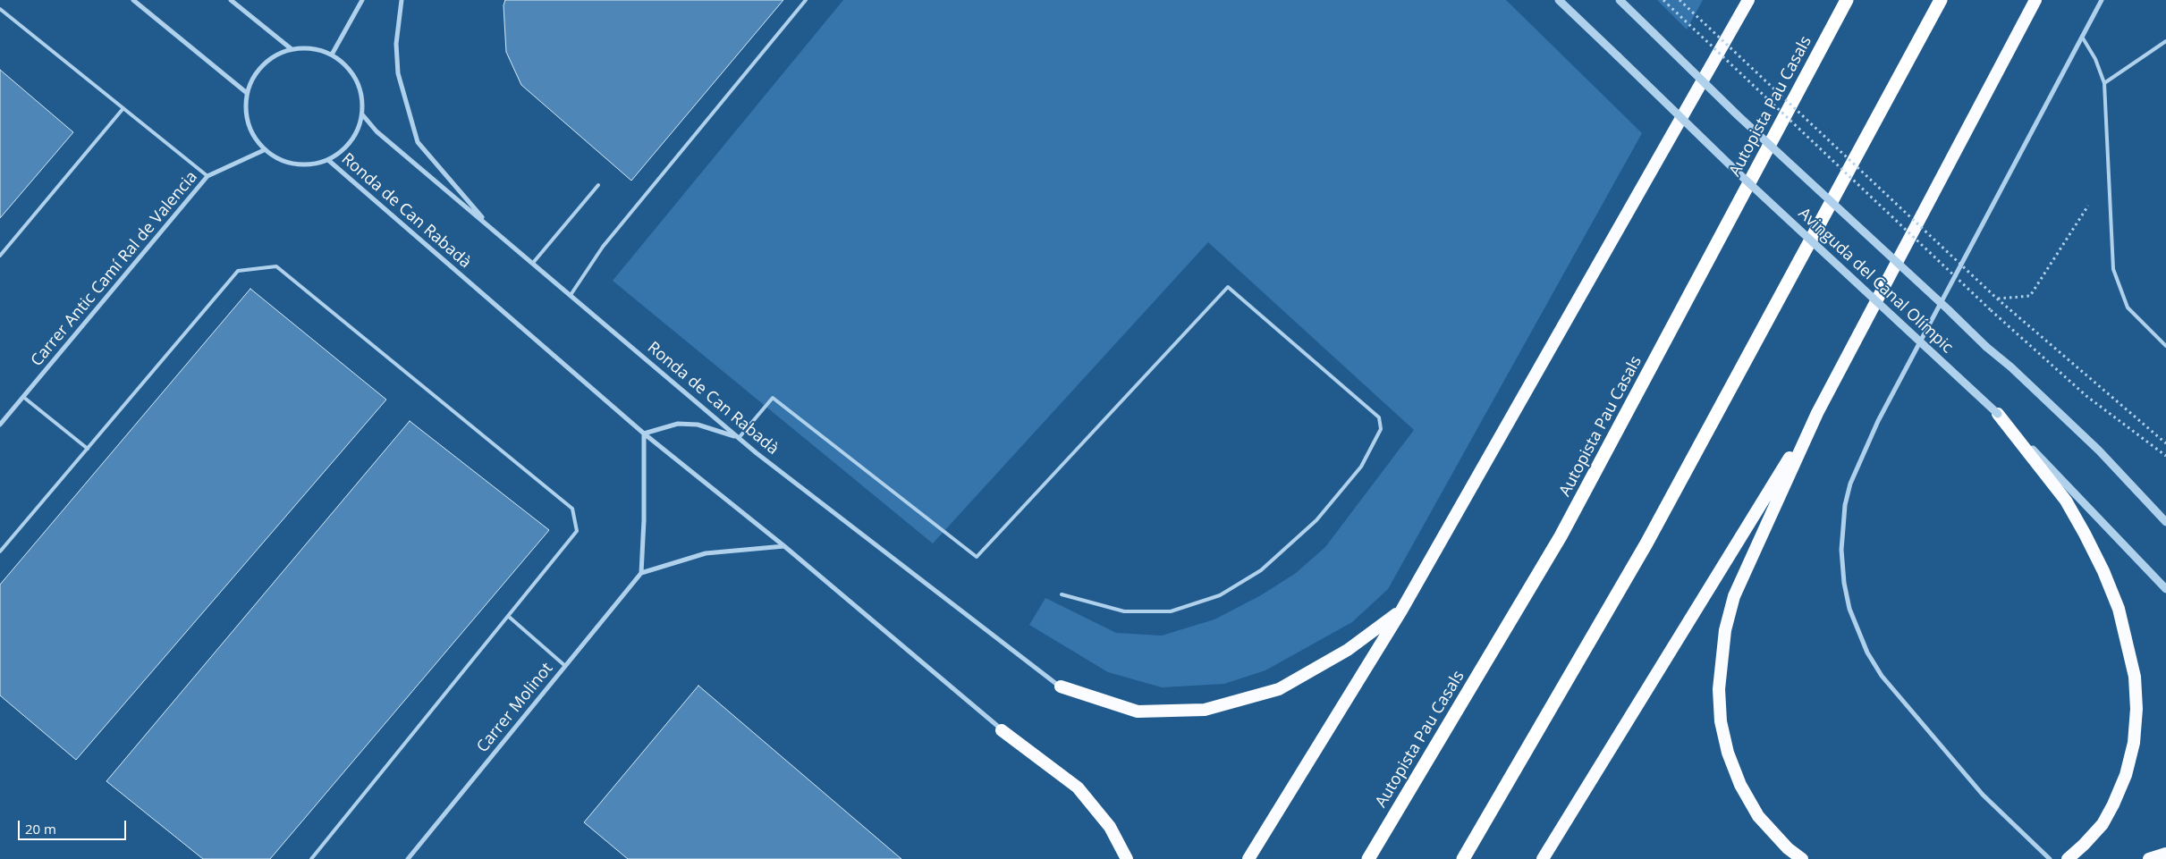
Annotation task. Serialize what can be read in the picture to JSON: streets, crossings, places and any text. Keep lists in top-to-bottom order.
{
  "streets": {
    "highway": ["Autopista Pau Casals"],
    "street": [
      "Ronda de Can Rabadà",
      "Carrer Antic Camí Ral de Valencia",
      "Avinguda del Canal Olímpic",
      "Carrer Molinot"
    ]
  },
  "crossings": [
    ["Ronda de Can Rabadà", "Carrer Antic Camí Ral de Valencia"]
  ],
  "scale_bar": "20 m"
}
